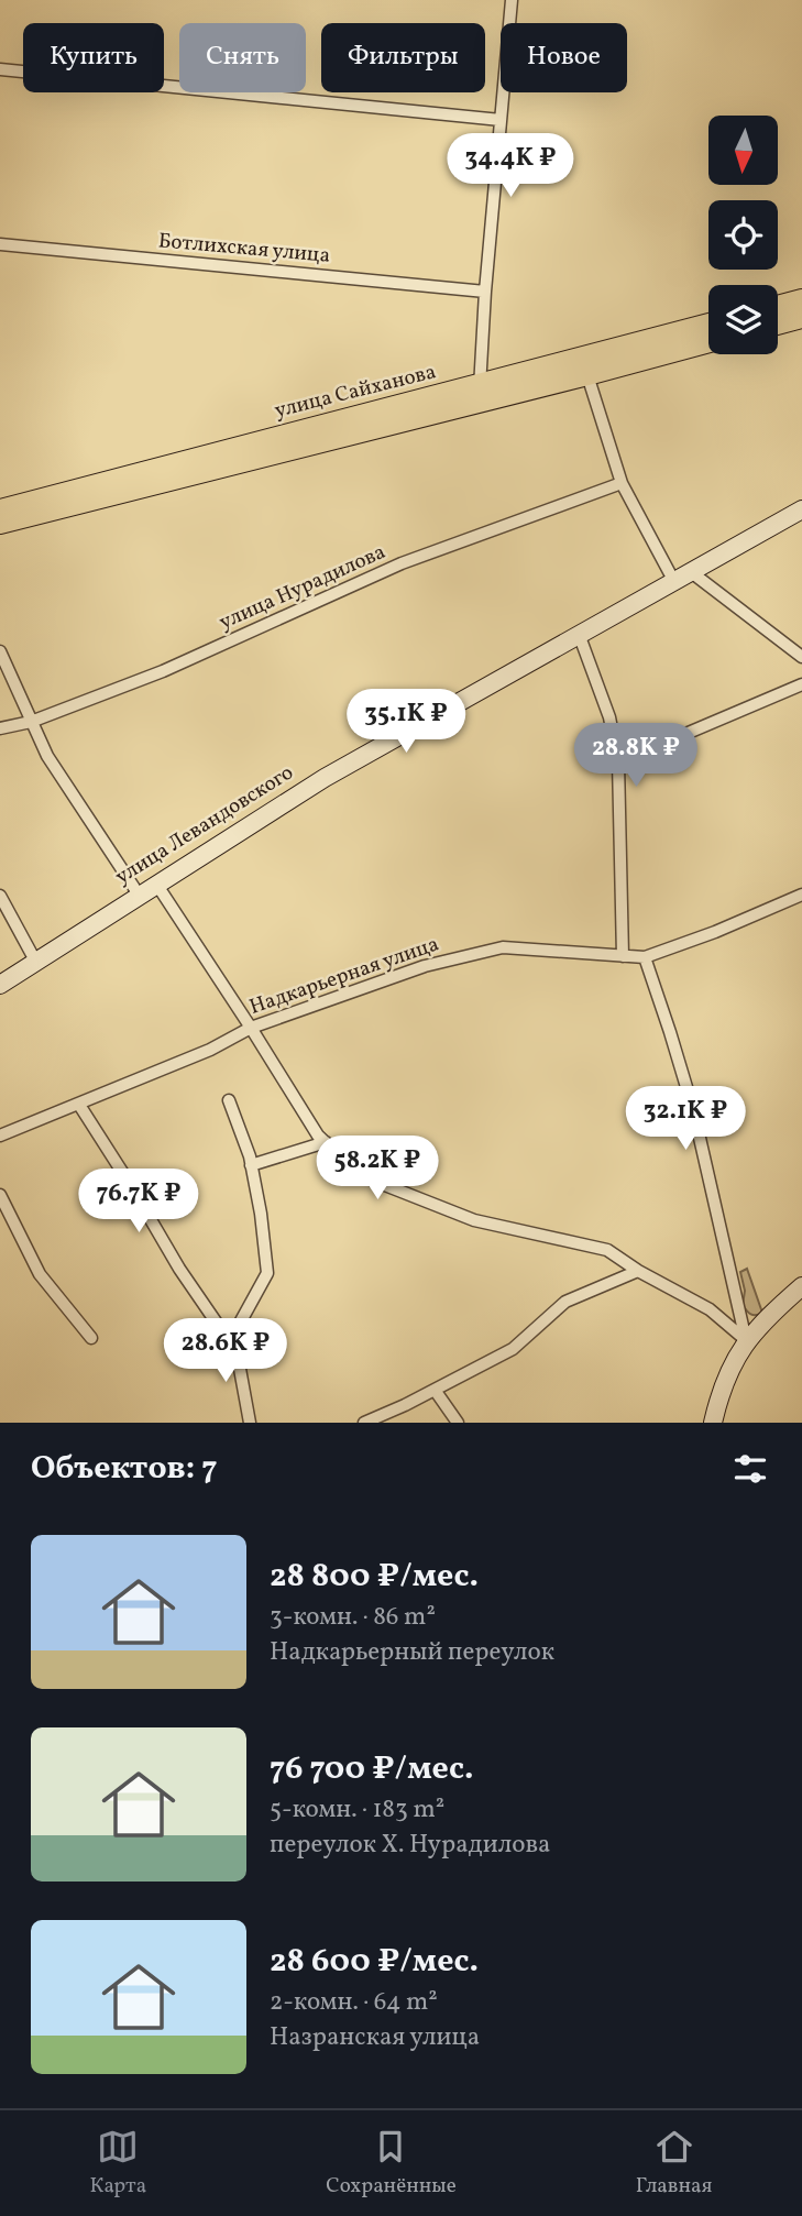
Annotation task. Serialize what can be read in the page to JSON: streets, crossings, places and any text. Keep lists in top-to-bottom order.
{
  "streets": {
    "main road": ["улица Сайханова"],
    "street": [
      "Ботлихская улица",
      "улица Нурадилова",
      "улица Левандовского",
      "Надкарьерная улица"
    ]
  },
  "north": "bottom",
  "page": {
    "chip": [
      "Купить",
      "Снять",
      "Фильтры",
      "Новое"
    ],
    "price": [
      "34.4K ₽",
      "35.1K ₽",
      "28.8K ₽",
      "32.1K ₽",
      "58.2K ₽",
      "76.7K ₽",
      "28.6K ₽"
    ],
    "heading": "Объектов: 7",
    "list": [
      {
        "name": "28 800 ₽/мес.",
        "note": "3-комн. · 86 m² · Надкарьерный переулок"
      },
      {
        "name": "76 700 ₽/мес.",
        "note": "5-комн. · 183 m² · переулок Х. Нурадилова"
      },
      {
        "name": "28 600 ₽/мес.",
        "note": "2-комн. · 64 m² · Назранская улица"
      }
    ],
    "tabs": ["Карта", "Сохранённые", "Главная"]
  }
}
